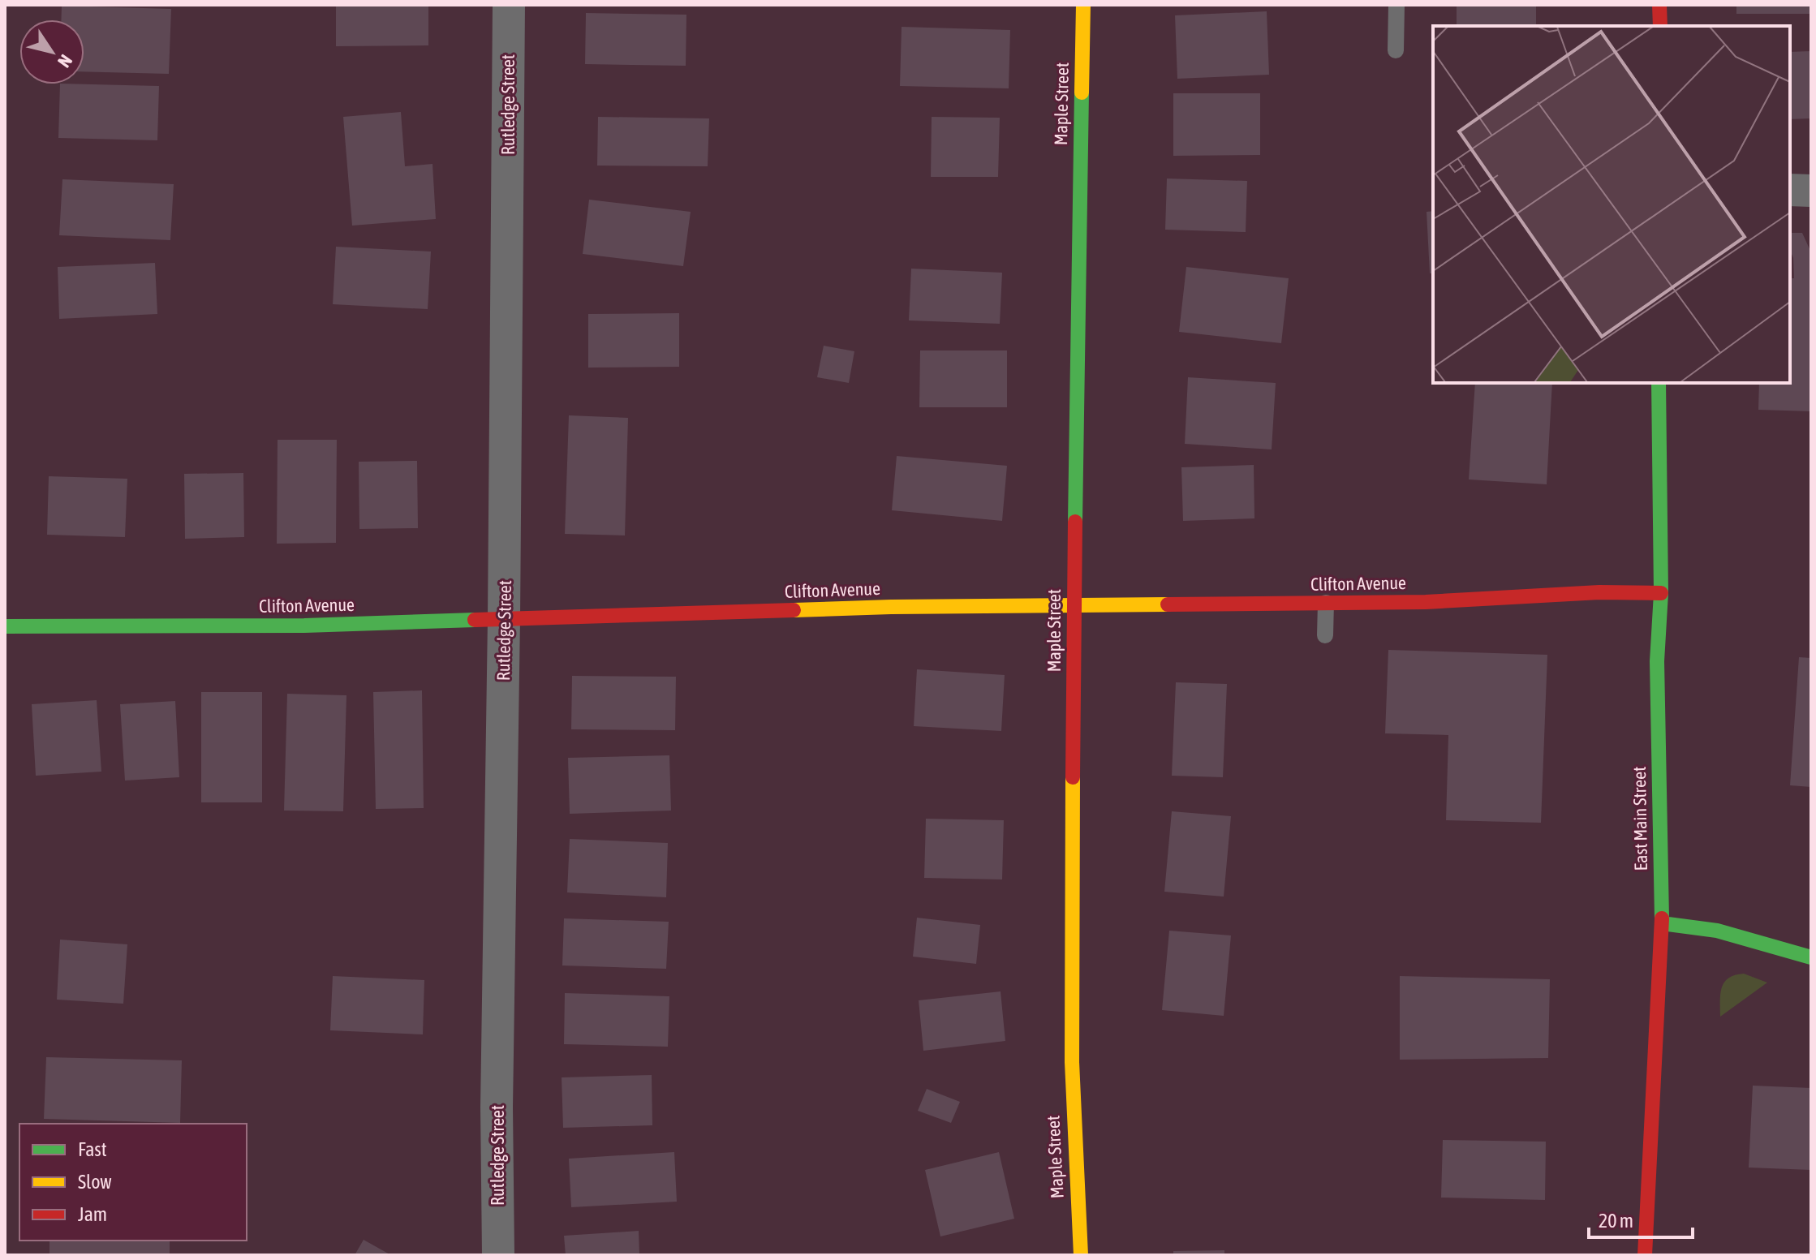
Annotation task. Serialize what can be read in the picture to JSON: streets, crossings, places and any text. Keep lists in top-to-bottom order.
{
  "streets": {
    "street": [
      "Maple Street",
      "Rutledge Street",
      "Clifton Avenue",
      "East Main Street"
    ]
  },
  "crossings": [
    ["Maple Street", "Clifton Avenue"],
    ["Rutledge Street", "Clifton Avenue"],
    ["Clifton Avenue", "East Main Street"]
  ],
  "legend": ["Fast", "Slow", "Jam"],
  "scale_bar": "20 m",
  "north": "bottom right"
}
